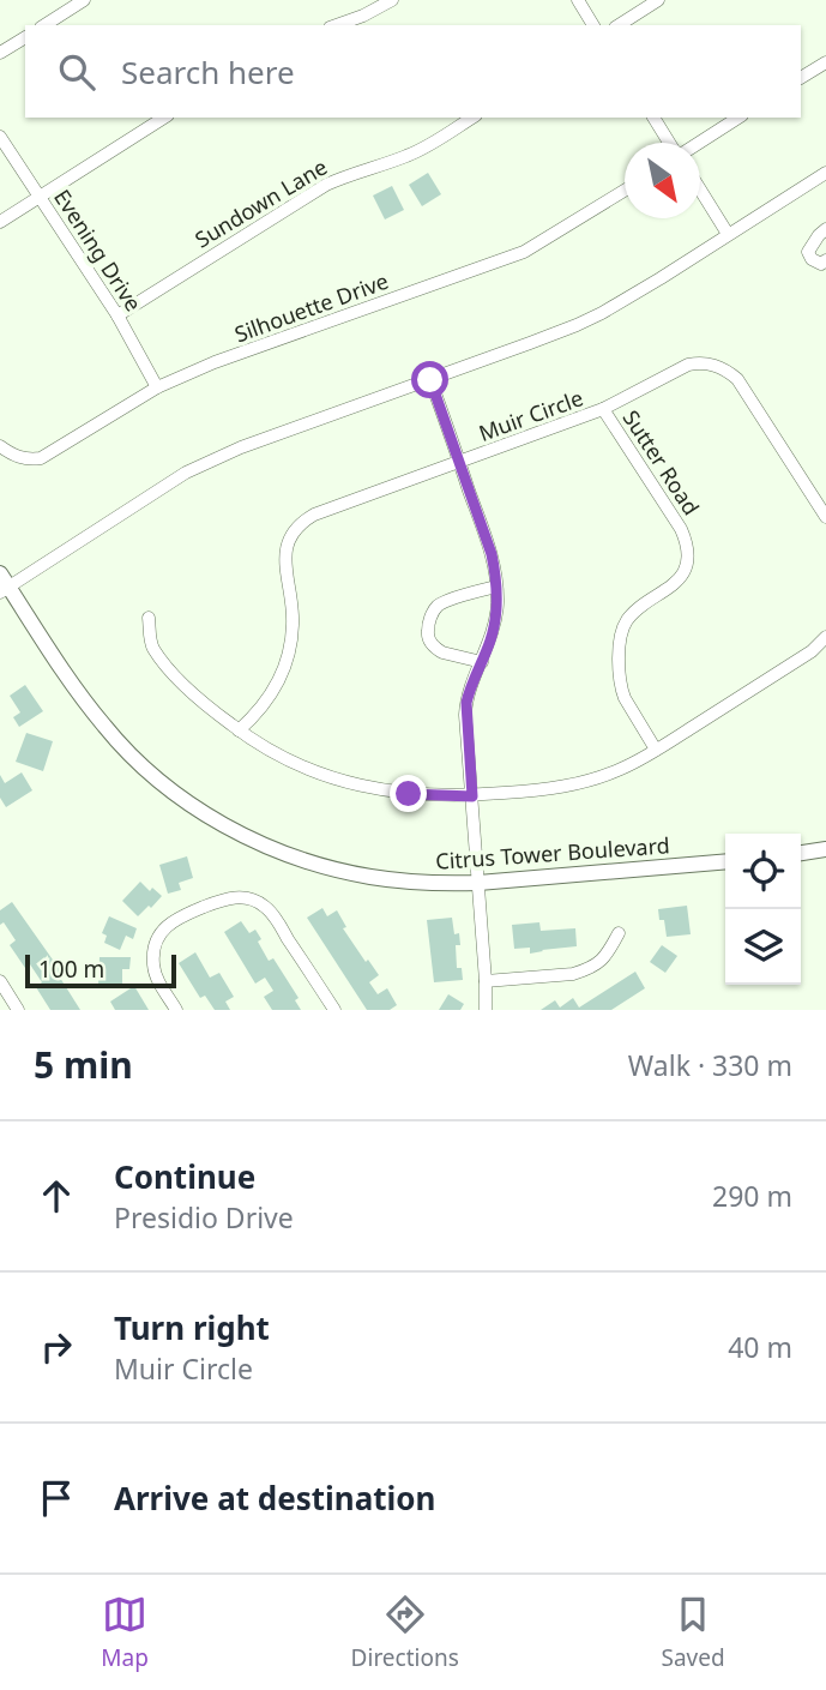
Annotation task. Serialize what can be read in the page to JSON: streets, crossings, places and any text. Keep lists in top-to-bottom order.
{
  "streets": {
    "main road": ["Citrus Tower Boulevard"],
    "street": [
      "Sundown Lane",
      "Evening Drive",
      "Silhouette Drive",
      "Muir Circle",
      "Sutter Road"
    ]
  },
  "crossings": [
    ["Sundown Lane", "Evening Drive"],
    ["Evening Drive", "Silhouette Drive"],
    ["Muir Circle", "Sutter Road"]
  ],
  "scale_bar": "100 m",
  "north": "bottom right",
  "page": {
    "search": "Search here",
    "scale": "100 m",
    "heading": ["5 min", "Walk · 330 m"],
    "list": [
      ["Continue", "Presidio Drive", "290 m"],
      ["Turn right", "Muir Circle", "40 m"],
      "Arrive at destination"
    ],
    "nav": ["Map", "Directions", "Saved"]
  }
}
